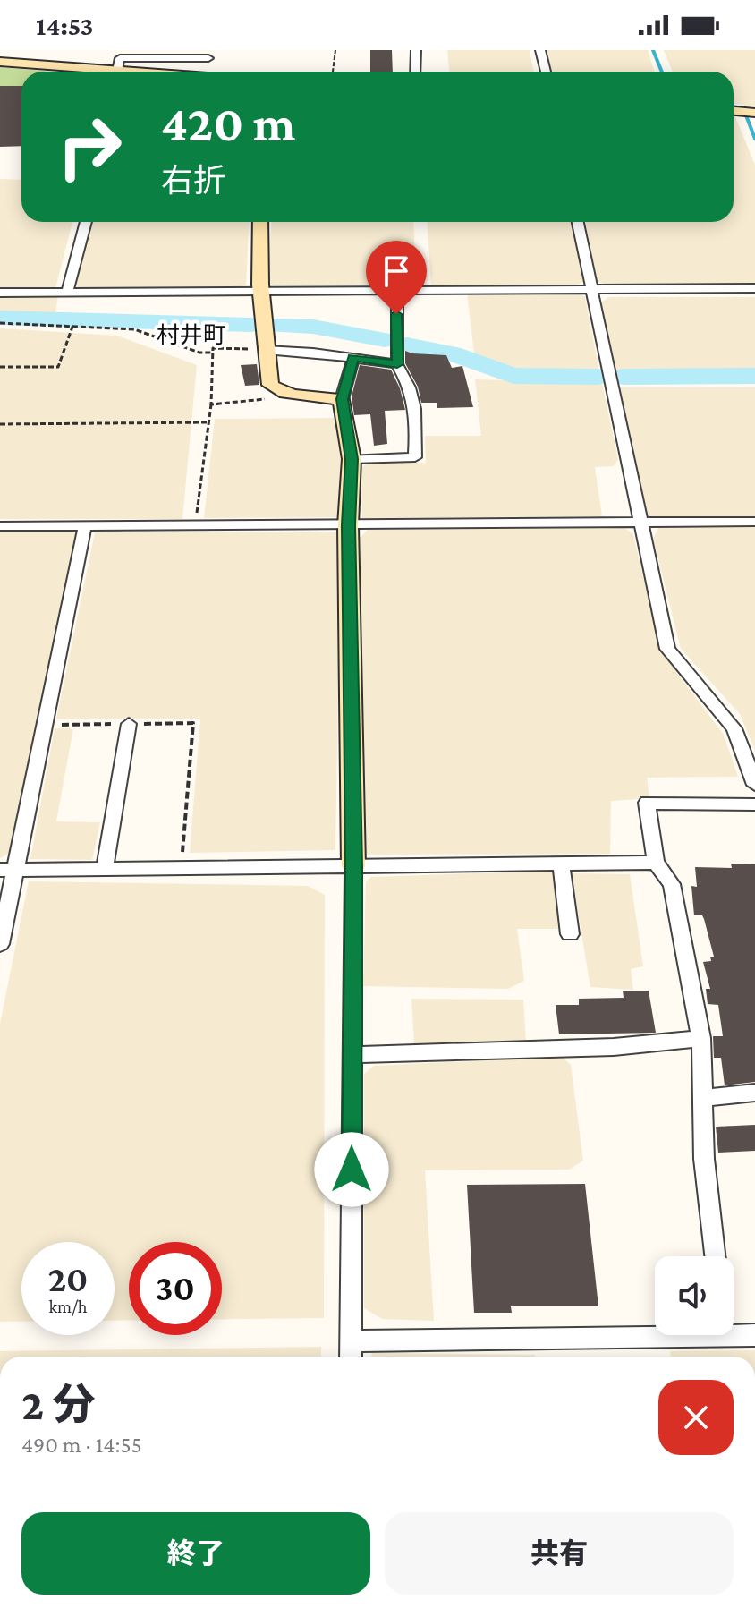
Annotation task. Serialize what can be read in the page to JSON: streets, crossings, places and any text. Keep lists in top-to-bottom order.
{
  "districts": ["村井町"],
  "page": {
    "status": "14:53",
    "turn": ["420 m", "右折"],
    "speed": "20 km/h",
    "limit": "30",
    "heading": ["2 分", "490 m · 14:55"],
    "buttons": ["終了", "共有"]
  }
}
